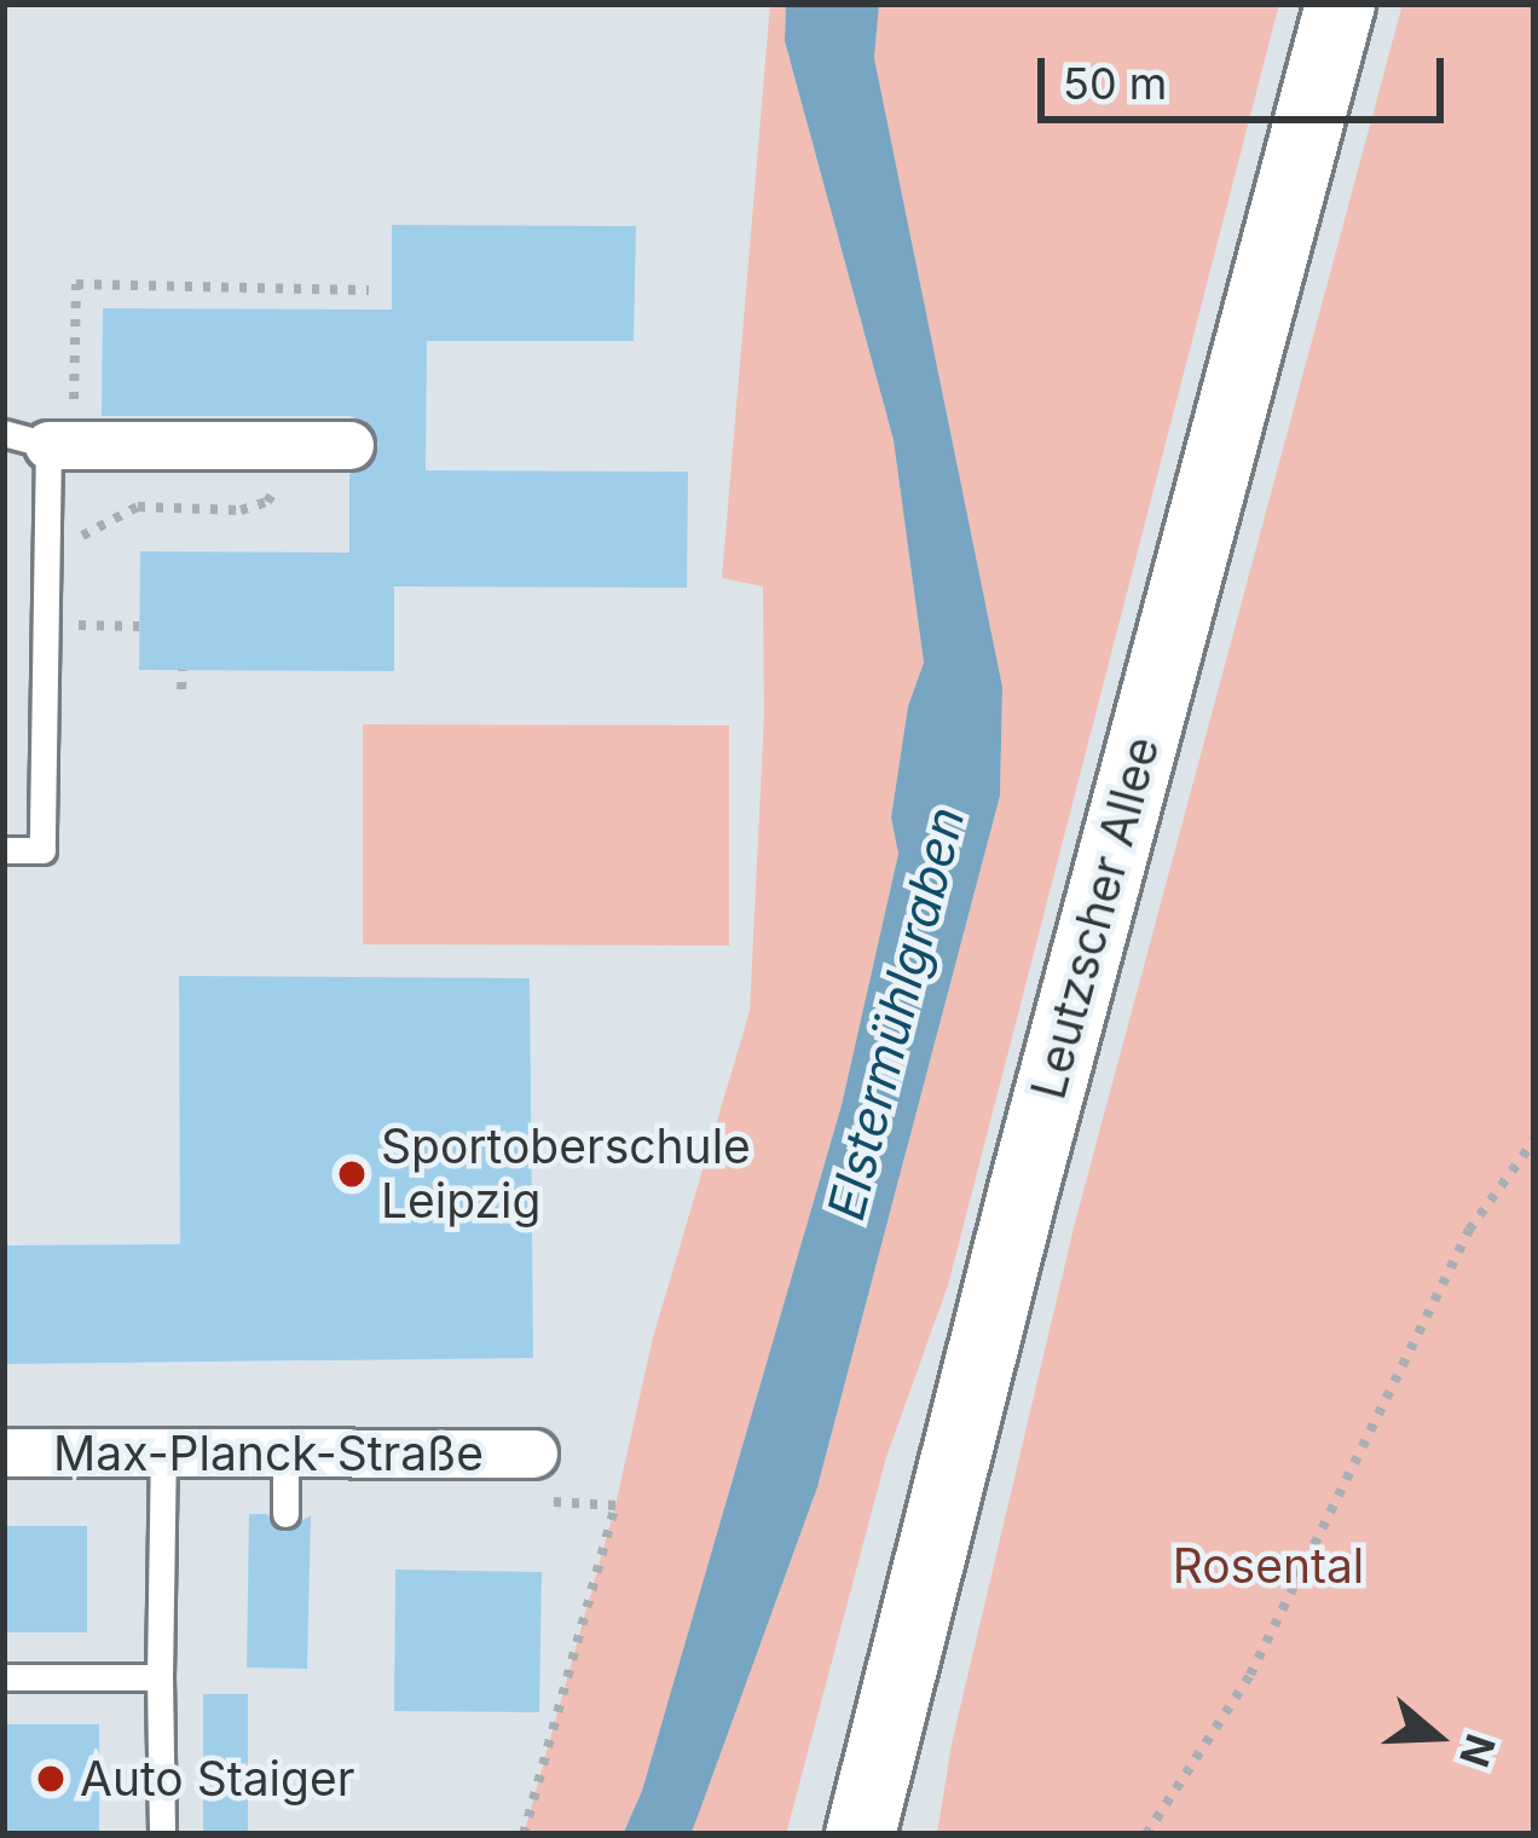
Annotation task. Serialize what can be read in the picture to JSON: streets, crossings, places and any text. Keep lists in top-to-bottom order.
{
  "streets": {
    "main road": ["Leutzscher Allee"],
    "street": ["Max-Planck-Straße"]
  },
  "water": ["Elstermühlgraben"],
  "parks": ["Rosental"],
  "places": ["Sportoberschule Leipzig", "Auto Staiger"],
  "scale_bar": "50 m",
  "north": "right"
}
